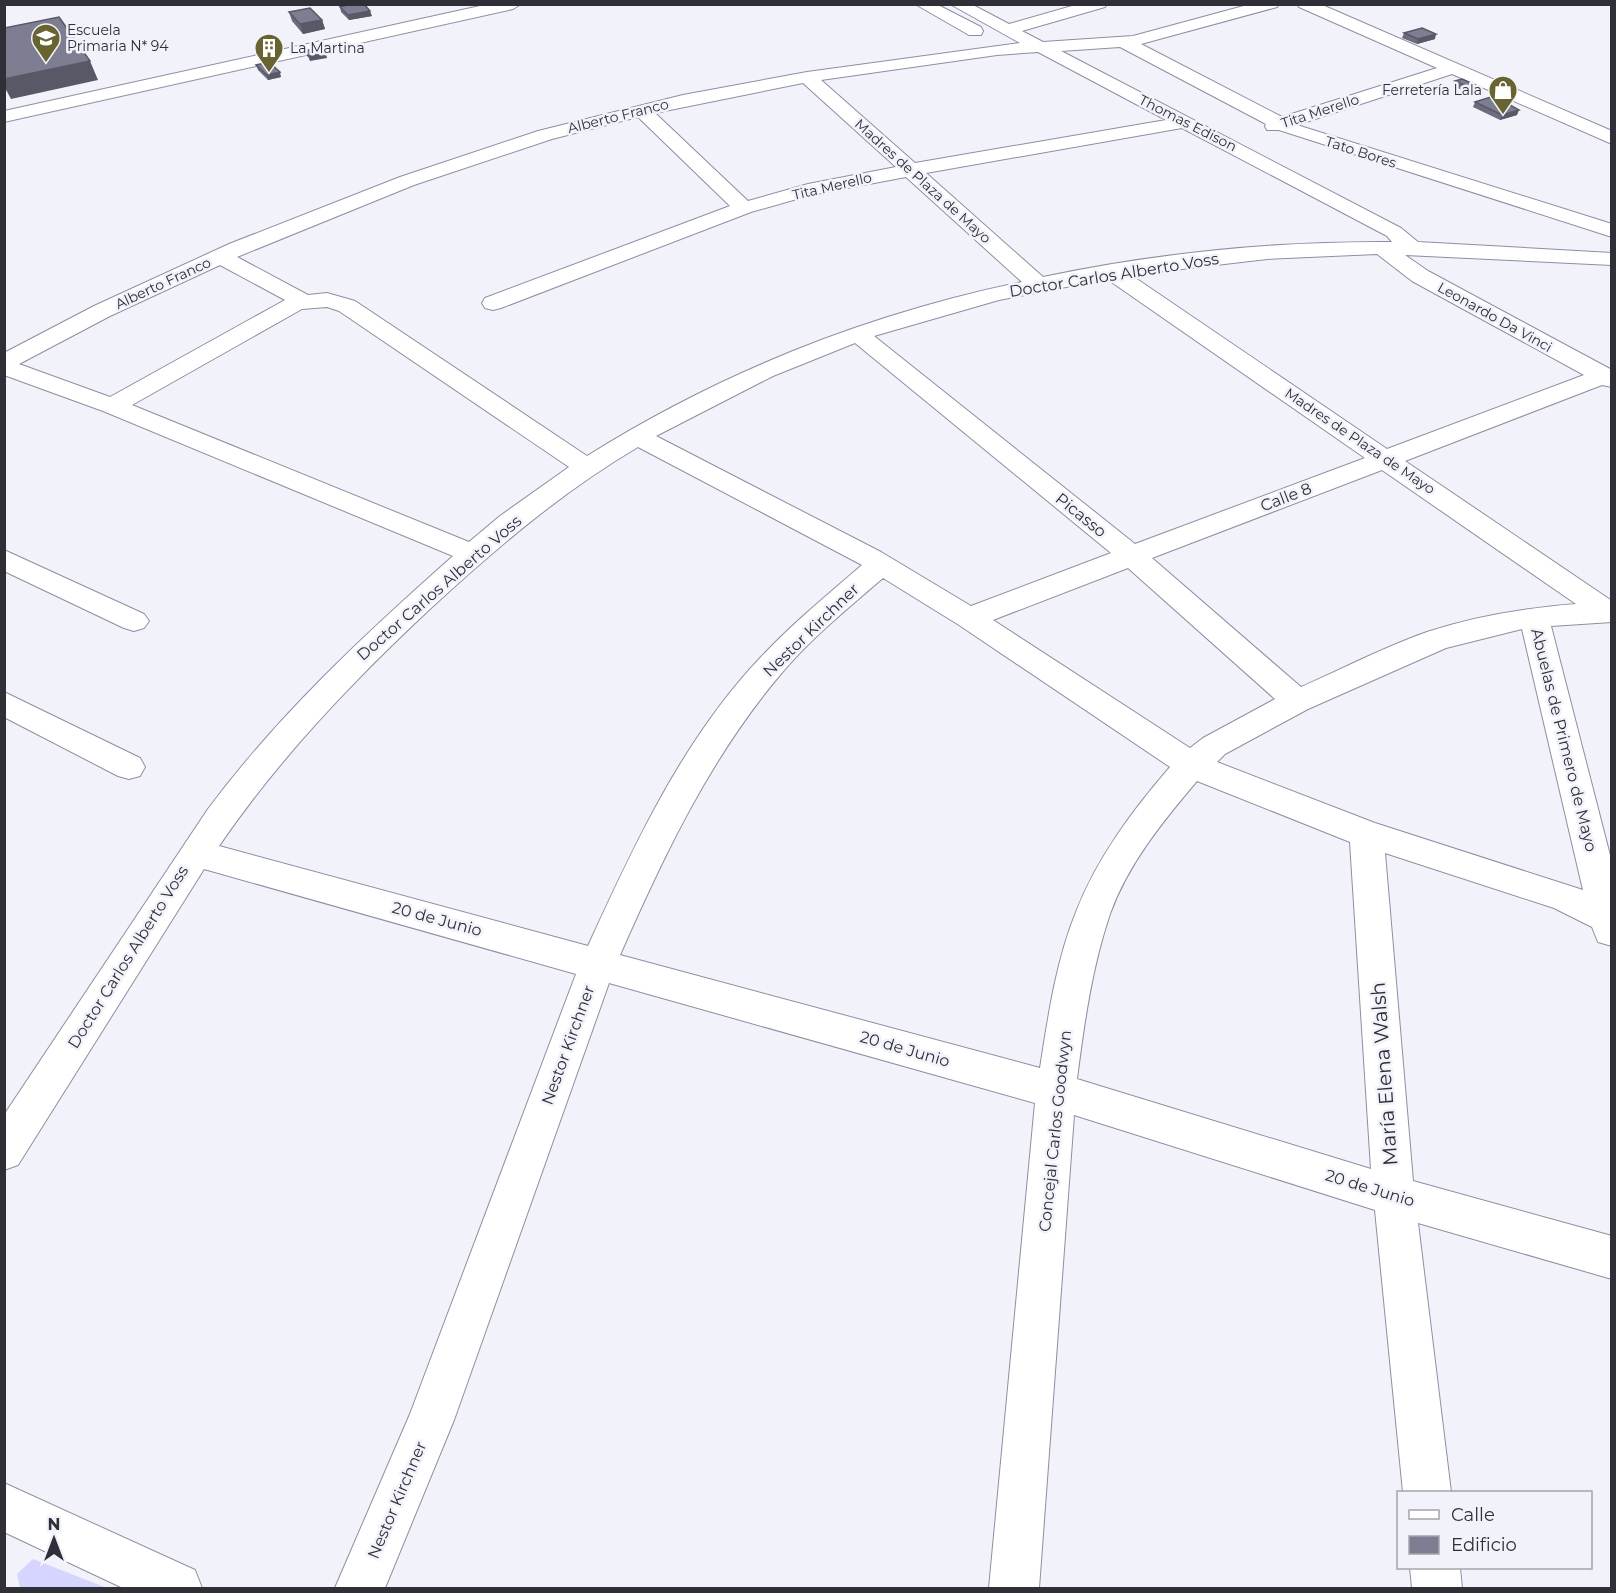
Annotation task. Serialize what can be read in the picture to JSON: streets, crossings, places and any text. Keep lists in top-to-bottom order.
{
  "streets": {
    "street": [
      "Tita Merello",
      "Alberto Franco",
      "Thomas Edison",
      "Tato Bores",
      "Madres de Plaza de Mayo",
      "Doctor Carlos Alberto Voss",
      "Leonardo Da Vinci",
      "Calle 8",
      "Picasso",
      "Nestor Kirchner",
      "Abuelas de Primero de Mayo",
      "20 de Junio",
      "María Elena Walsh",
      "Concejal Carlos Goodwyn"
    ]
  },
  "crossings": [
    ["Tita Merello", "Thomas Edison"],
    ["Tita Merello", "Tato Bores"],
    ["Tita Merello", "Madres de Plaza de Mayo"],
    ["Alberto Franco", "Thomas Edison"],
    ["Alberto Franco", "Tato Bores"],
    ["Alberto Franco", "Madres de Plaza de Mayo"],
    ["Thomas Edison", "Doctor Carlos Alberto Voss"],
    ["Madres de Plaza de Mayo", "Doctor Carlos Alberto Voss"],
    ["Madres de Plaza de Mayo", "Calle 8"],
    ["Madres de Plaza de Mayo", "Concejal Carlos Goodwyn"],
    ["Doctor Carlos Alberto Voss", "Leonardo Da Vinci"],
    ["Doctor Carlos Alberto Voss", "Picasso"],
    ["Doctor Carlos Alberto Voss", "20 de Junio"],
    ["Leonardo Da Vinci", "Calle 8"],
    ["Calle 8", "Picasso"],
    ["Picasso", "Concejal Carlos Goodwyn"],
    ["Nestor Kirchner", "20 de Junio"],
    ["Abuelas de Primero de Mayo", "Concejal Carlos Goodwyn"],
    ["20 de Junio", "María Elena Walsh"],
    ["20 de Junio", "Concejal Carlos Goodwyn"]
  ],
  "places": {
    "school or university": ["Escuela Primaria N* 94"],
    "building": ["La Martina"],
    "shop": ["Ferretería Lala"]
  },
  "legend": ["Calle", "Edificio"],
  "north": "top"
}
